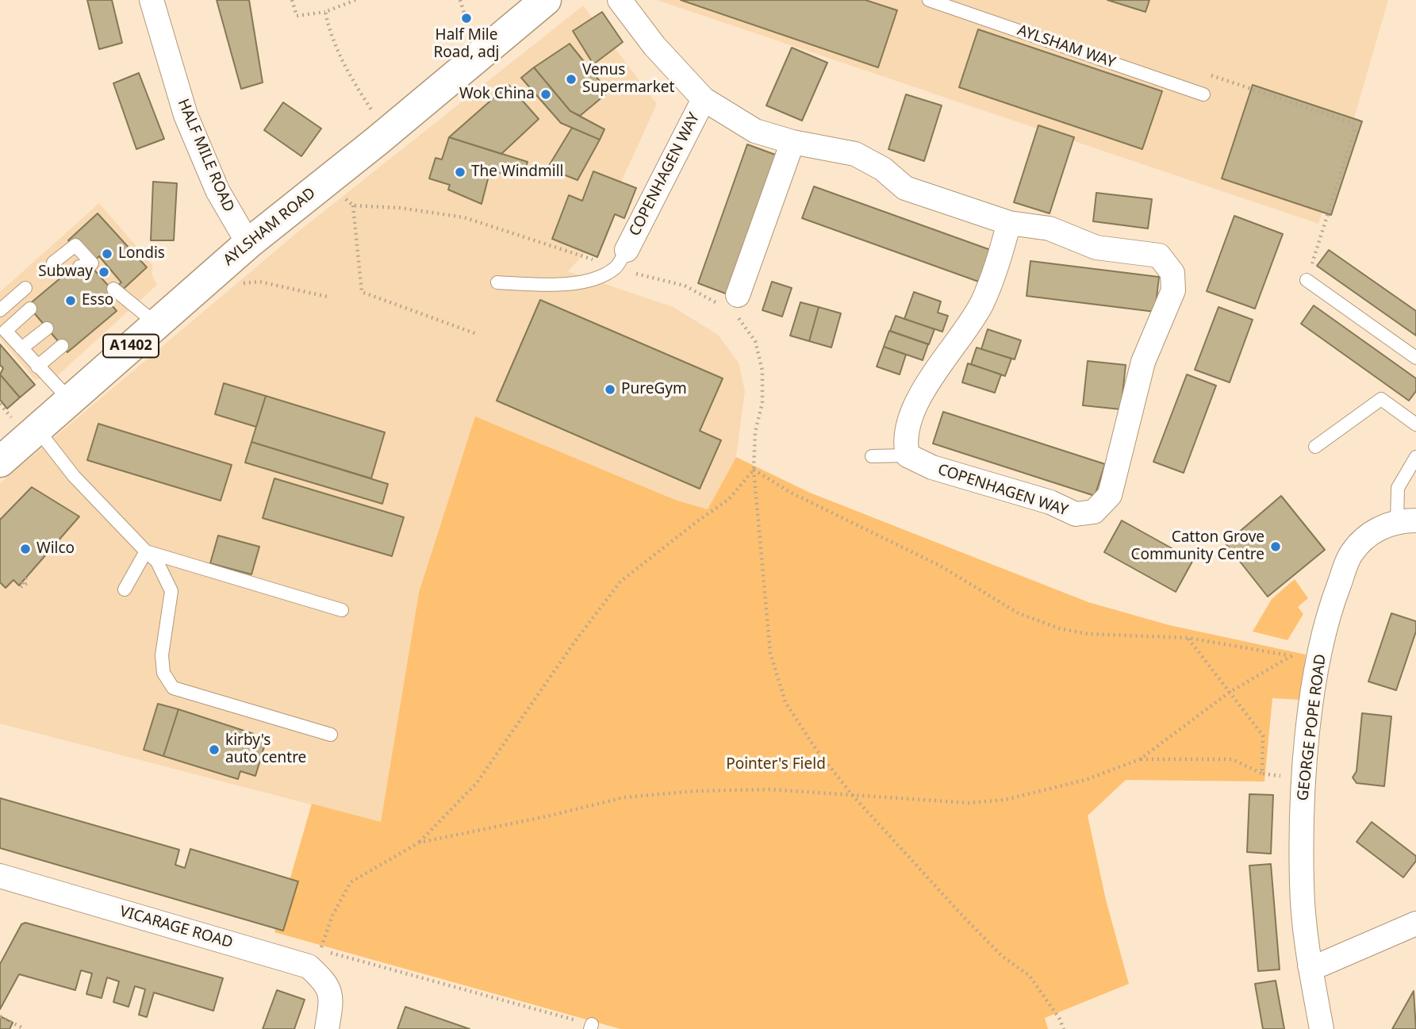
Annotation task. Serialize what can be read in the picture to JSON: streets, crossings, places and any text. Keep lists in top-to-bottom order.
{
  "streets": {
    "main road": ["AYLSHAM ROAD", "A1402"],
    "street": [
      "HALF MILE ROAD",
      "COPENHAGEN WAY",
      "GEORGE POPE ROAD",
      "VICARAGE ROAD"
    ],
    "lane": ["AYLSHAM WAY"]
  },
  "crossings": [
    ["HALF MILE ROAD", "AYLSHAM ROAD"]
  ],
  "parks": ["Pointer's Field"],
  "places": [
    "Half Mile Road, adj",
    "Venus Supermarket",
    "Wok China",
    "The Windmill",
    "Londis",
    "Subway",
    "Esso",
    "PureGym",
    "Catton Grove Community Centre",
    "Wilco",
    "kirby's auto centre"
  ]
}
